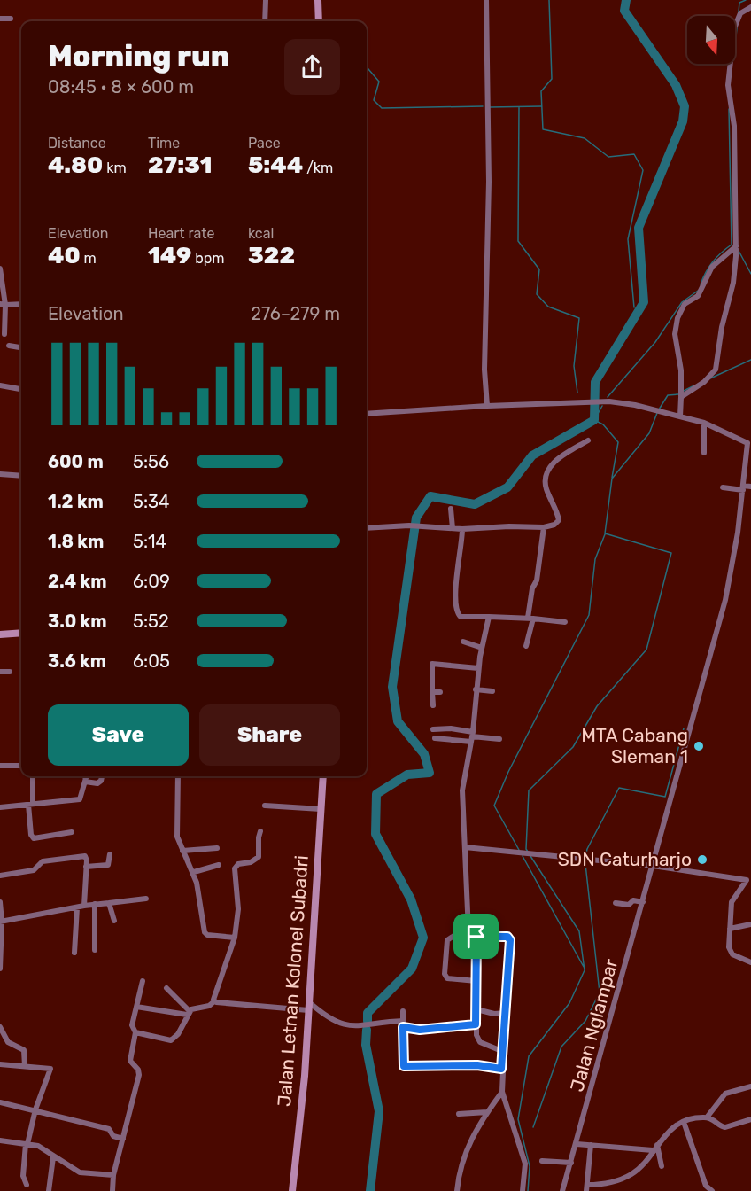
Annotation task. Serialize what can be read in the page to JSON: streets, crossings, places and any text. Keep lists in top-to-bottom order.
{
  "streets": {
    "main road": ["Jalan Letnan Kolonel Subadri"],
    "street": ["Jalan Nglampar"]
  },
  "places": ["MTA Cabang Sleman 1", "SDN Caturharjo"],
  "north": "bottom",
  "page": {
    "heading": ["Morning run", "08:45 · 8 × 600 m"],
    "stats": [
      ["Distance", "4.80 km"],
      ["Time", "27:31"],
      ["Pace", "5:44 /km"],
      ["Elevation", "40 m"],
      ["Heart rate", "149 bpm"],
      ["kcal", "322"]
    ],
    "chart": ["Elevation", "276–279 m"],
    "list": [
      {
        "name": "600 m",
        "note": "5:56"
      },
      {
        "name": "1.2 km",
        "note": "5:34"
      },
      {
        "name": "1.8 km",
        "note": "5:14"
      },
      {
        "name": "2.4 km",
        "note": "6:09"
      },
      {
        "name": "3.0 km",
        "note": "5:52"
      },
      {
        "name": "3.6 km",
        "note": "6:05"
      }
    ],
    "buttons": ["Save", "Share"]
  }
}
